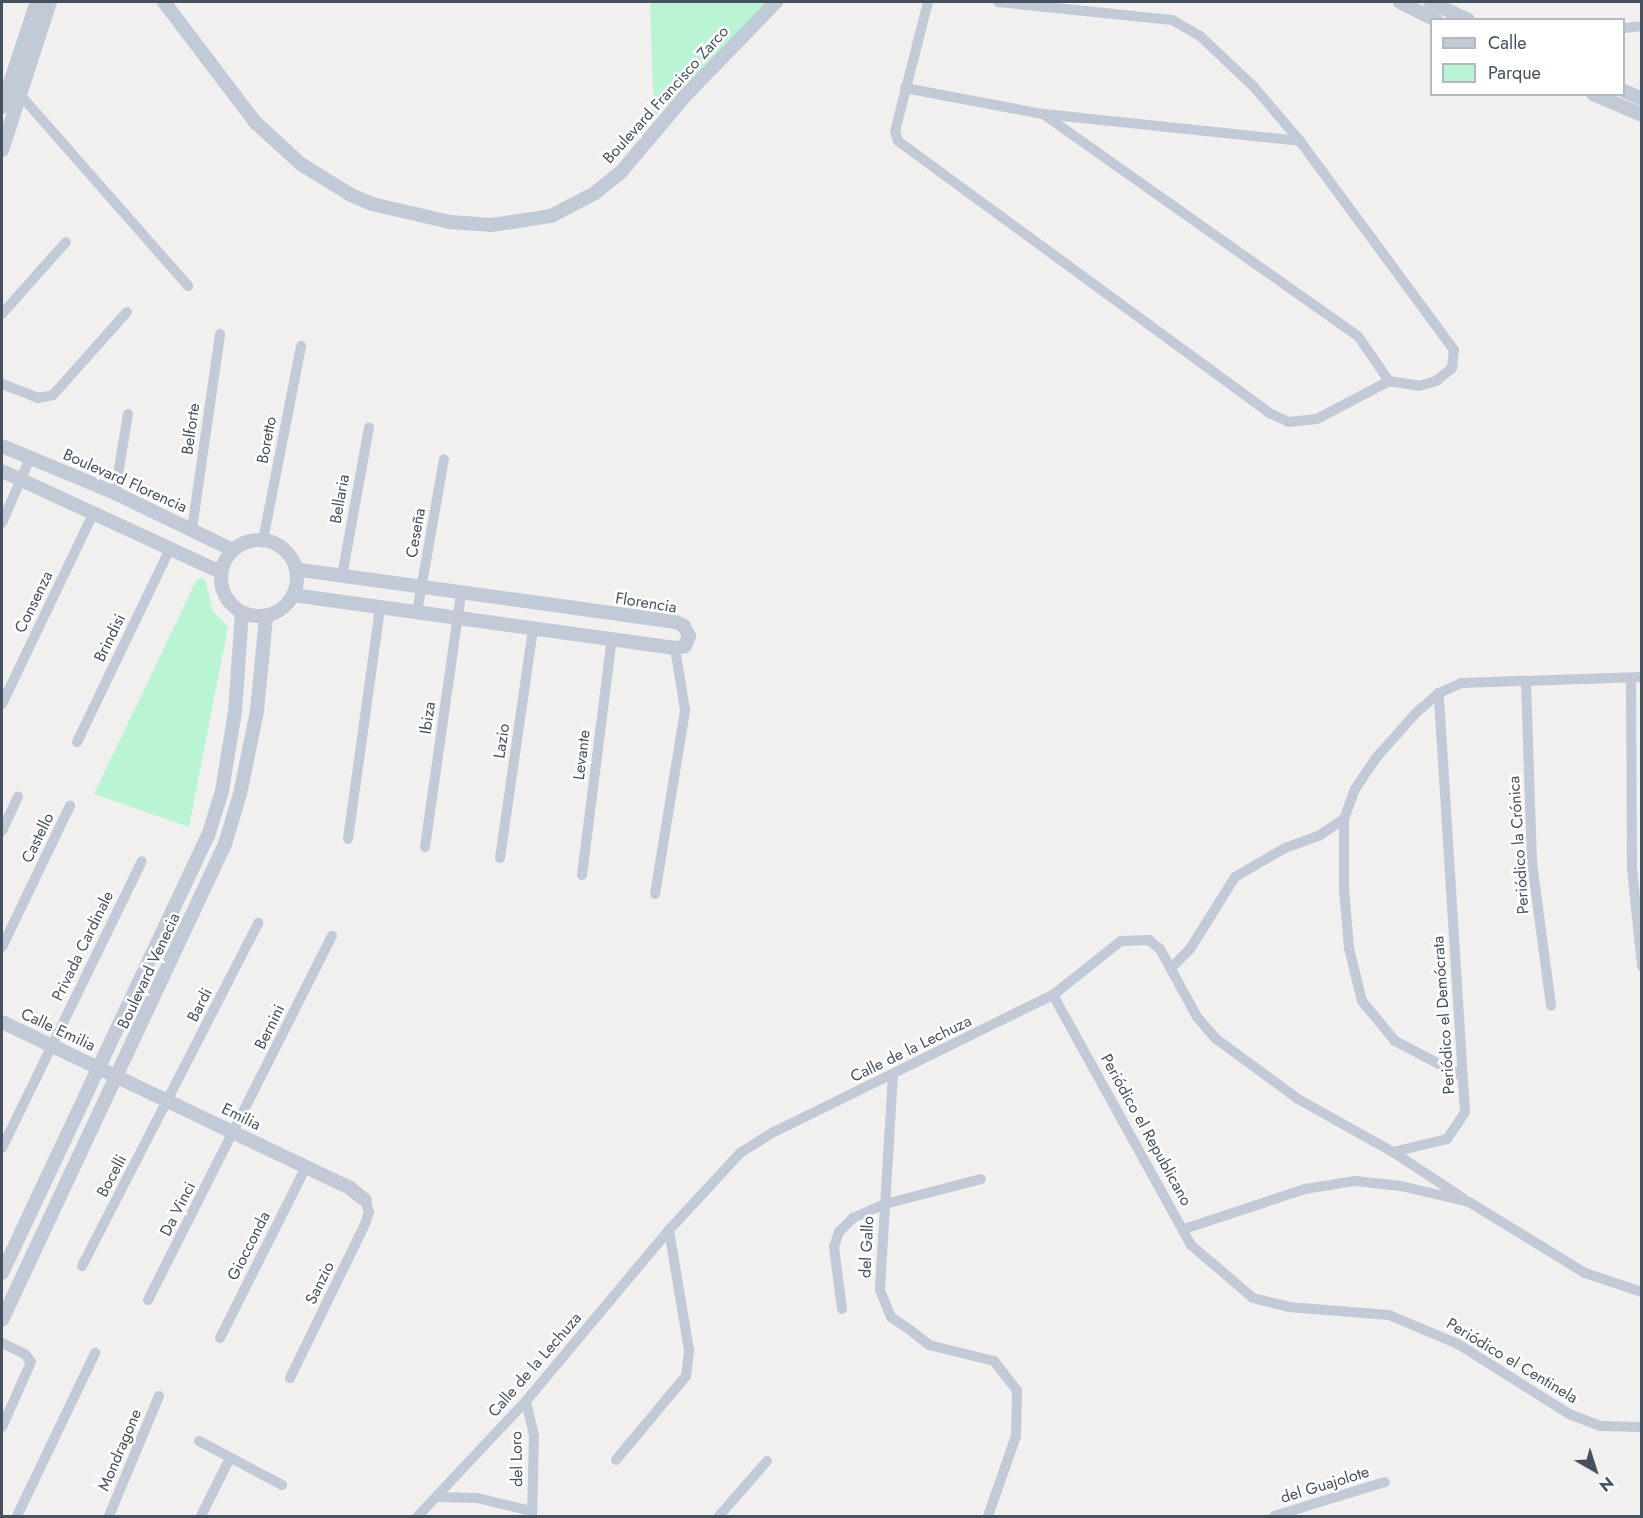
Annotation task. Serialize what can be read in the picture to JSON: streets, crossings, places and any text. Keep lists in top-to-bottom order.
{
  "streets": {
    "street": [
      "Boulevard Francisco Zarco",
      "Belforte",
      "Boretto",
      "Boulevard Florencia",
      "Bellaria",
      "Ceseña",
      "Consenza",
      "Florencia",
      "Brindisi",
      "Ibiza",
      "Lazio",
      "Levante",
      "Castello",
      "Periódico la Crónica",
      "Privada Cardinale",
      "Boulevard Venecia",
      "Bardi",
      "Periódico el Demócrata",
      "Bernini",
      "Calle Emilia",
      "Calle de la Lechuza",
      "Emilia",
      "Periódico el Republicano",
      "Bocelli",
      "Da Vinci",
      "Giocconda",
      "del Gallo",
      "Sanzio",
      "Periódico el Centinela",
      "Mondragone",
      "del Loro",
      "del Guajolote"
    ]
  },
  "crossings": [
    ["Belforte", "Boulevard Florencia"],
    ["Boretto", "Boulevard Florencia"],
    ["Boretto", "Florencia"],
    ["Boretto", "Boulevard Venecia"],
    ["Boulevard Florencia", "Florencia"],
    ["Boulevard Florencia", "Boulevard Venecia"],
    ["Bellaria", "Florencia"],
    ["Ceseña", "Florencia"],
    ["Florencia", "Ibiza"],
    ["Florencia", "Boulevard Venecia"],
    ["Privada Cardinale", "Calle Emilia"],
    ["Boulevard Venecia", "Calle Emilia"],
    ["Boulevard Venecia", "Emilia"],
    ["Bardi", "Emilia"],
    ["Bardi", "Bocelli"],
    ["Bernini", "Emilia"],
    ["Bernini", "Da Vinci"],
    ["Calle Emilia", "Emilia"],
    ["Calle de la Lechuza", "Periódico el Republicano"],
    ["Calle de la Lechuza", "del Gallo"],
    ["Calle de la Lechuza", "del Loro"],
    ["Emilia", "Bocelli"],
    ["Emilia", "Da Vinci"],
    ["Emilia", "Giocconda"],
    ["Emilia", "Sanzio"],
    ["Periódico el Republicano", "Periódico el Centinela"]
  ],
  "legend": ["Calle", "Parque"],
  "north": "bottom right"
}
